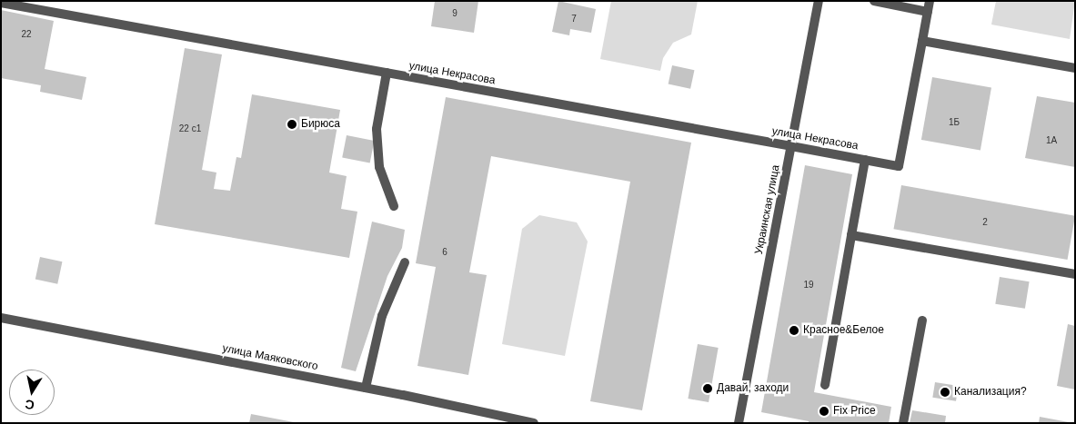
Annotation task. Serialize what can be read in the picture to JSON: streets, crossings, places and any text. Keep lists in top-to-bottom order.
{
  "streets": {
    "street": ["улица Некрасова", "Украинская улица", "улица Маяковского"]
  },
  "crossings": [
    ["улица Некрасова", "Украинская улица"]
  ],
  "places": [
    "Бирюса",
    "Красное&Белое",
    "Давай, заходи",
    "Канализация?",
    "Fix Price"
  ],
  "house_numbers": [
    "9",
    "7",
    "22",
    "1Б",
    "22 с1",
    "1А",
    "2",
    "6",
    "19"
  ],
  "north": "bottom"
}
